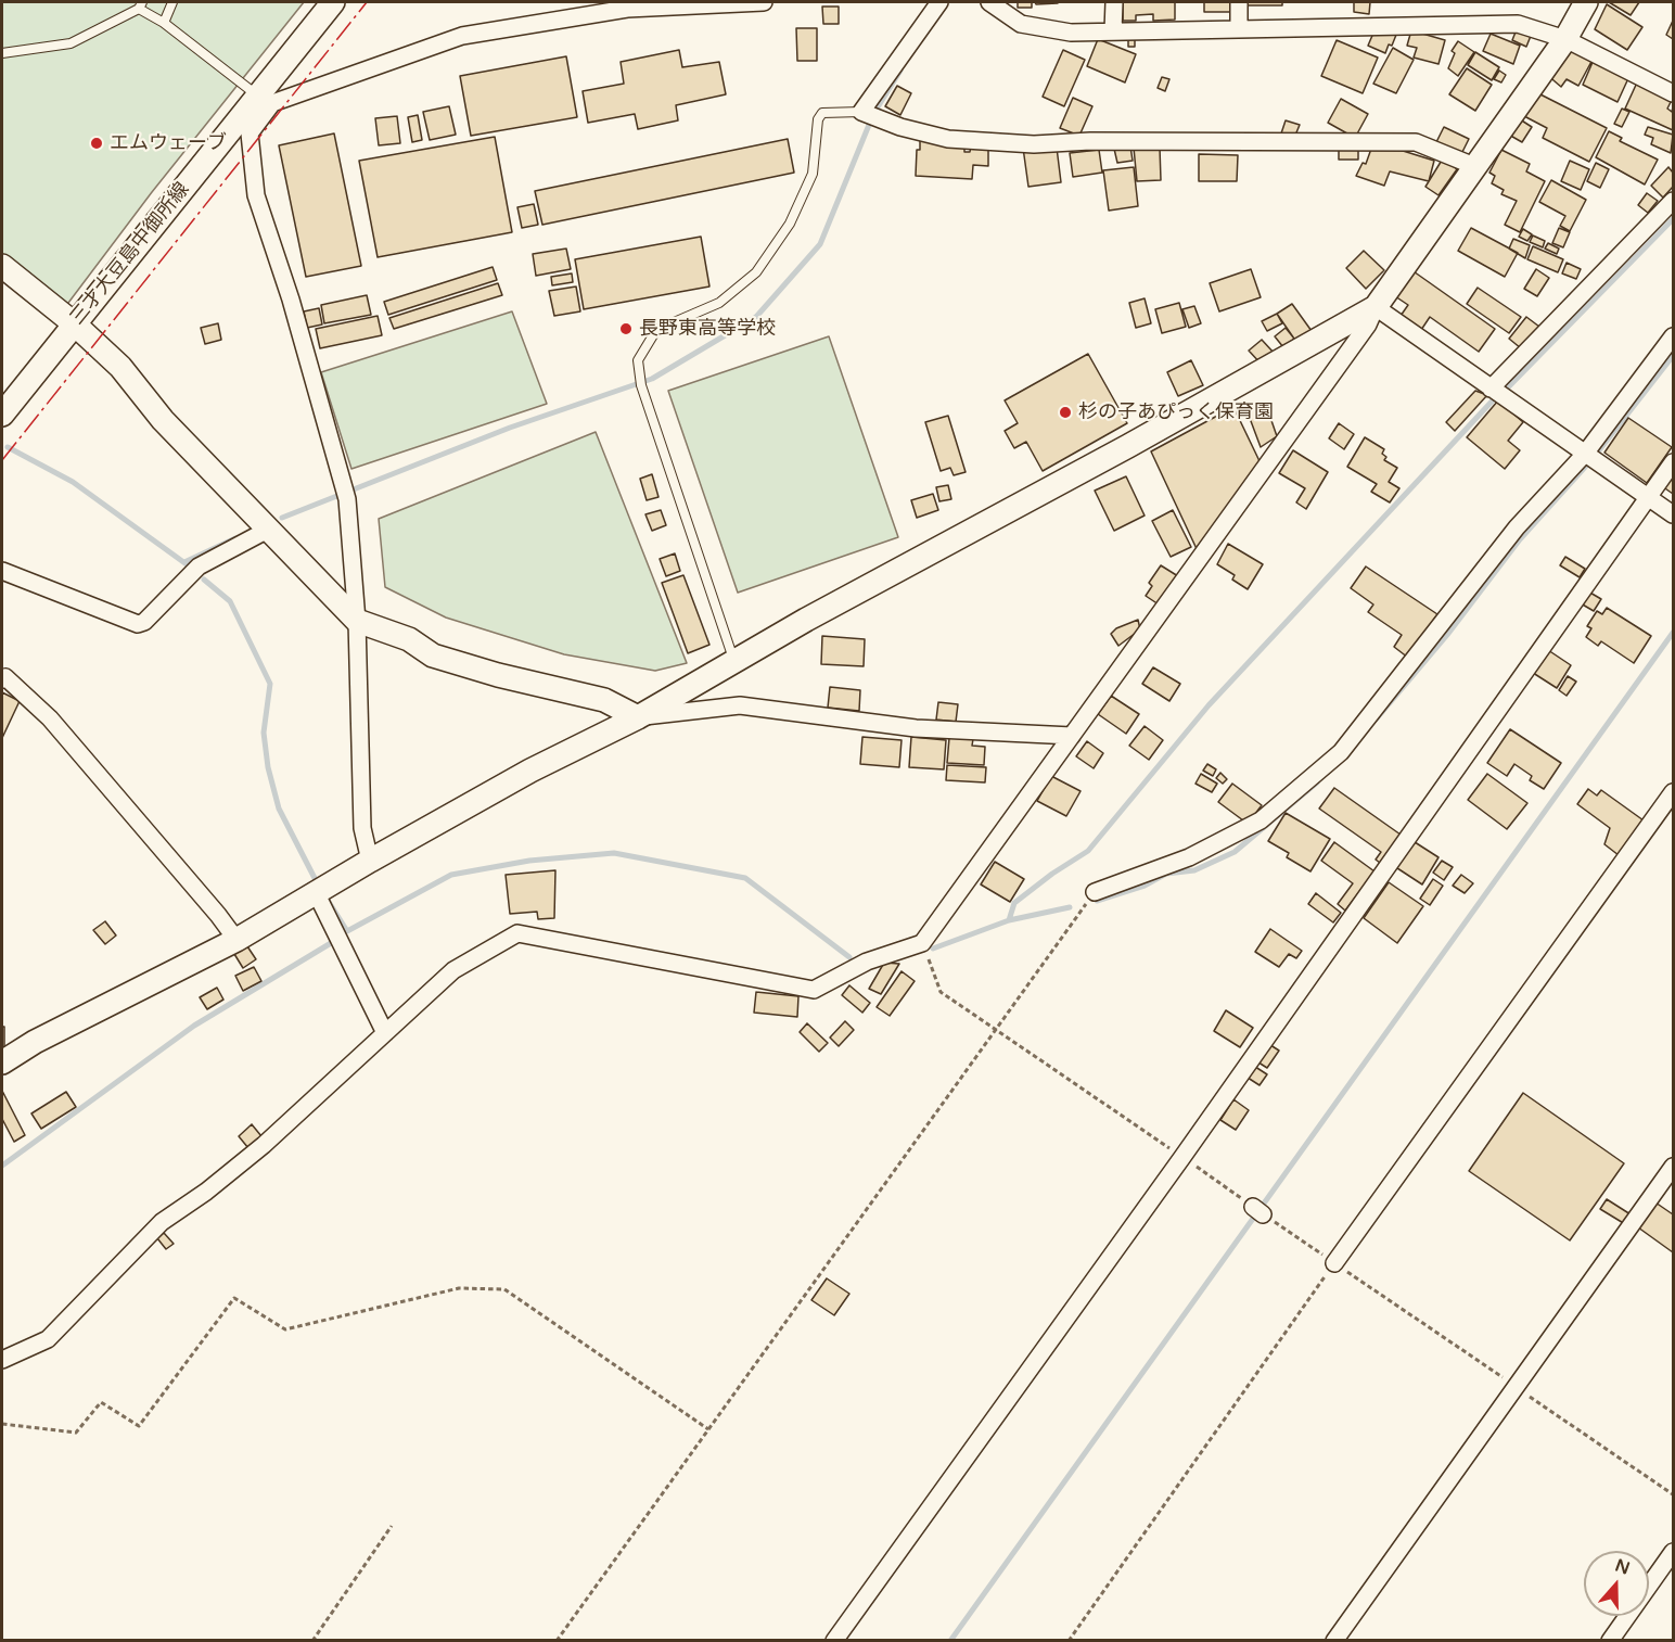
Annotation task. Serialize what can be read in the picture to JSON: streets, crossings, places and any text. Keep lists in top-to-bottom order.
{
  "streets": {
    "street": ["三才大豆島中御所線"]
  },
  "places": ["エムウェーブ", "長野東高等学校", "杉の子あぴっく保育園"],
  "north": "top"
}
